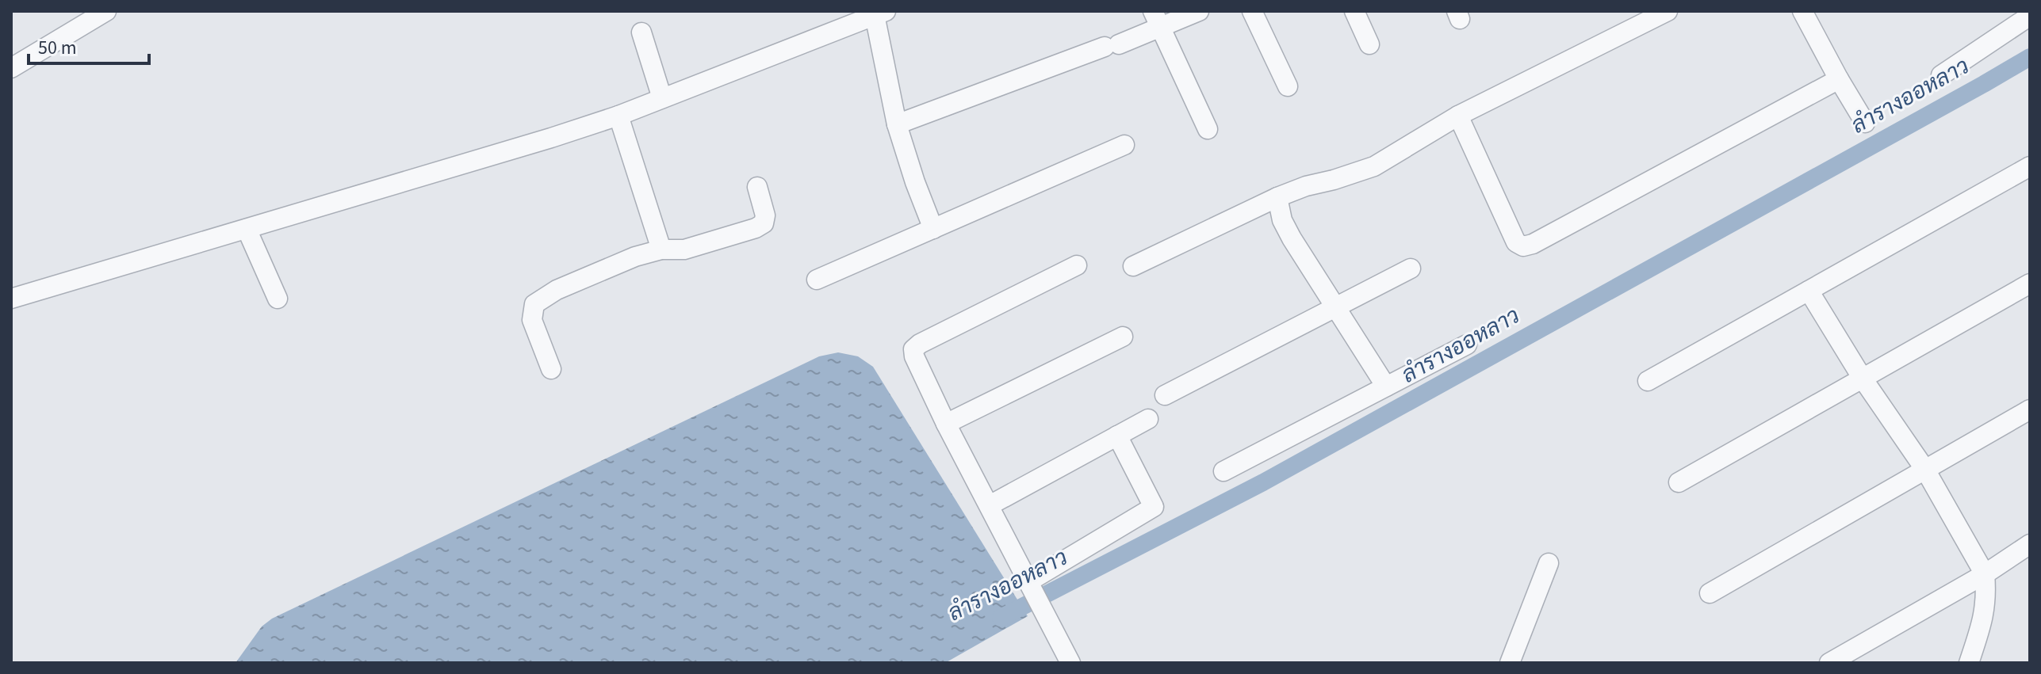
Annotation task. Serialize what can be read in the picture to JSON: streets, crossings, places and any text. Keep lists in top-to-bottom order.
{
  "water": ["ลำรางออหลาว"],
  "scale_bar": "50 m"
}
